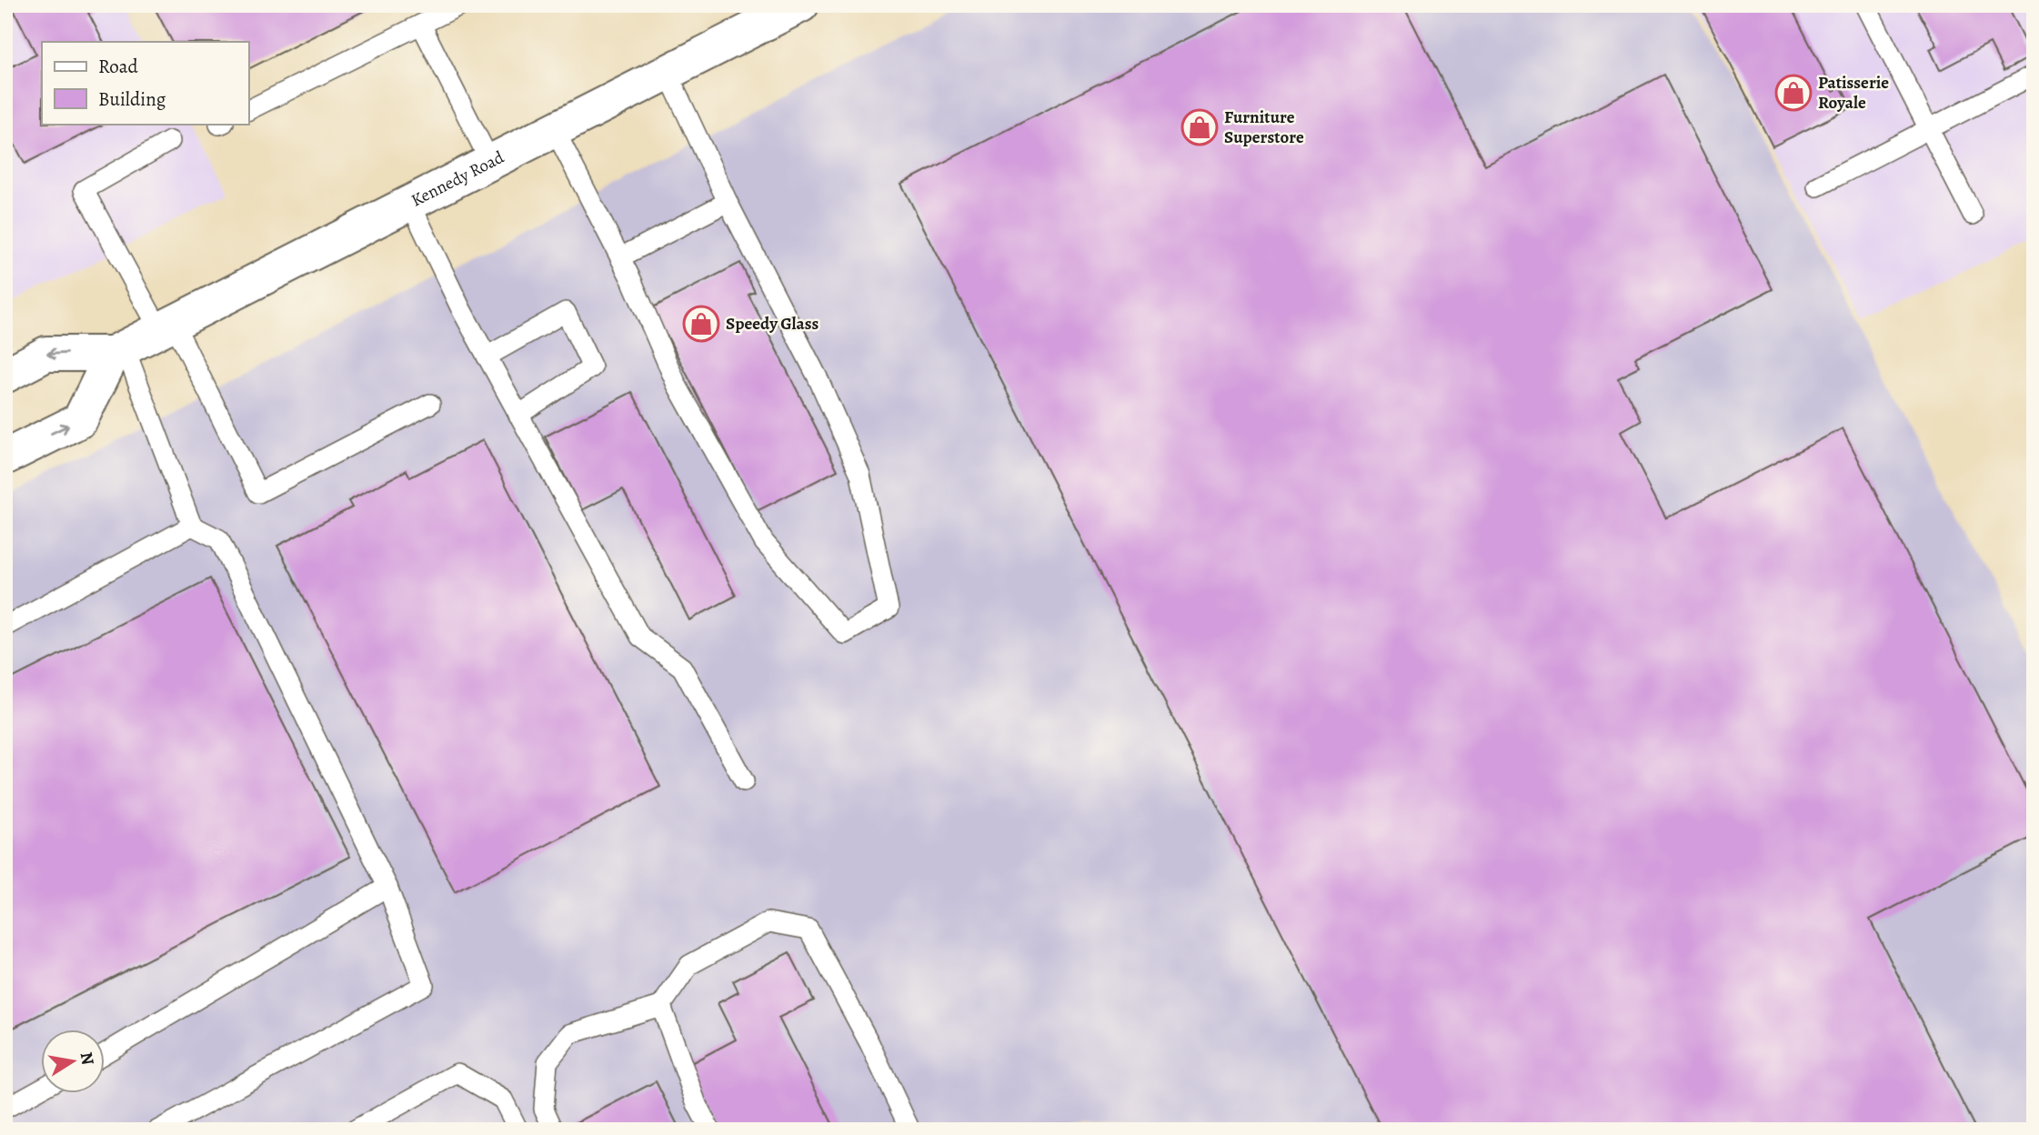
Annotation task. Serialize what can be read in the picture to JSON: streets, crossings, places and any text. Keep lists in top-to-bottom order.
{
  "streets": {
    "main road": ["Kennedy Road"]
  },
  "places": {
    "shop": ["Patisserie Royale", "Furniture Superstore", "Speedy Glass"]
  },
  "legend": ["Road", "Building"],
  "north": "right"
}
